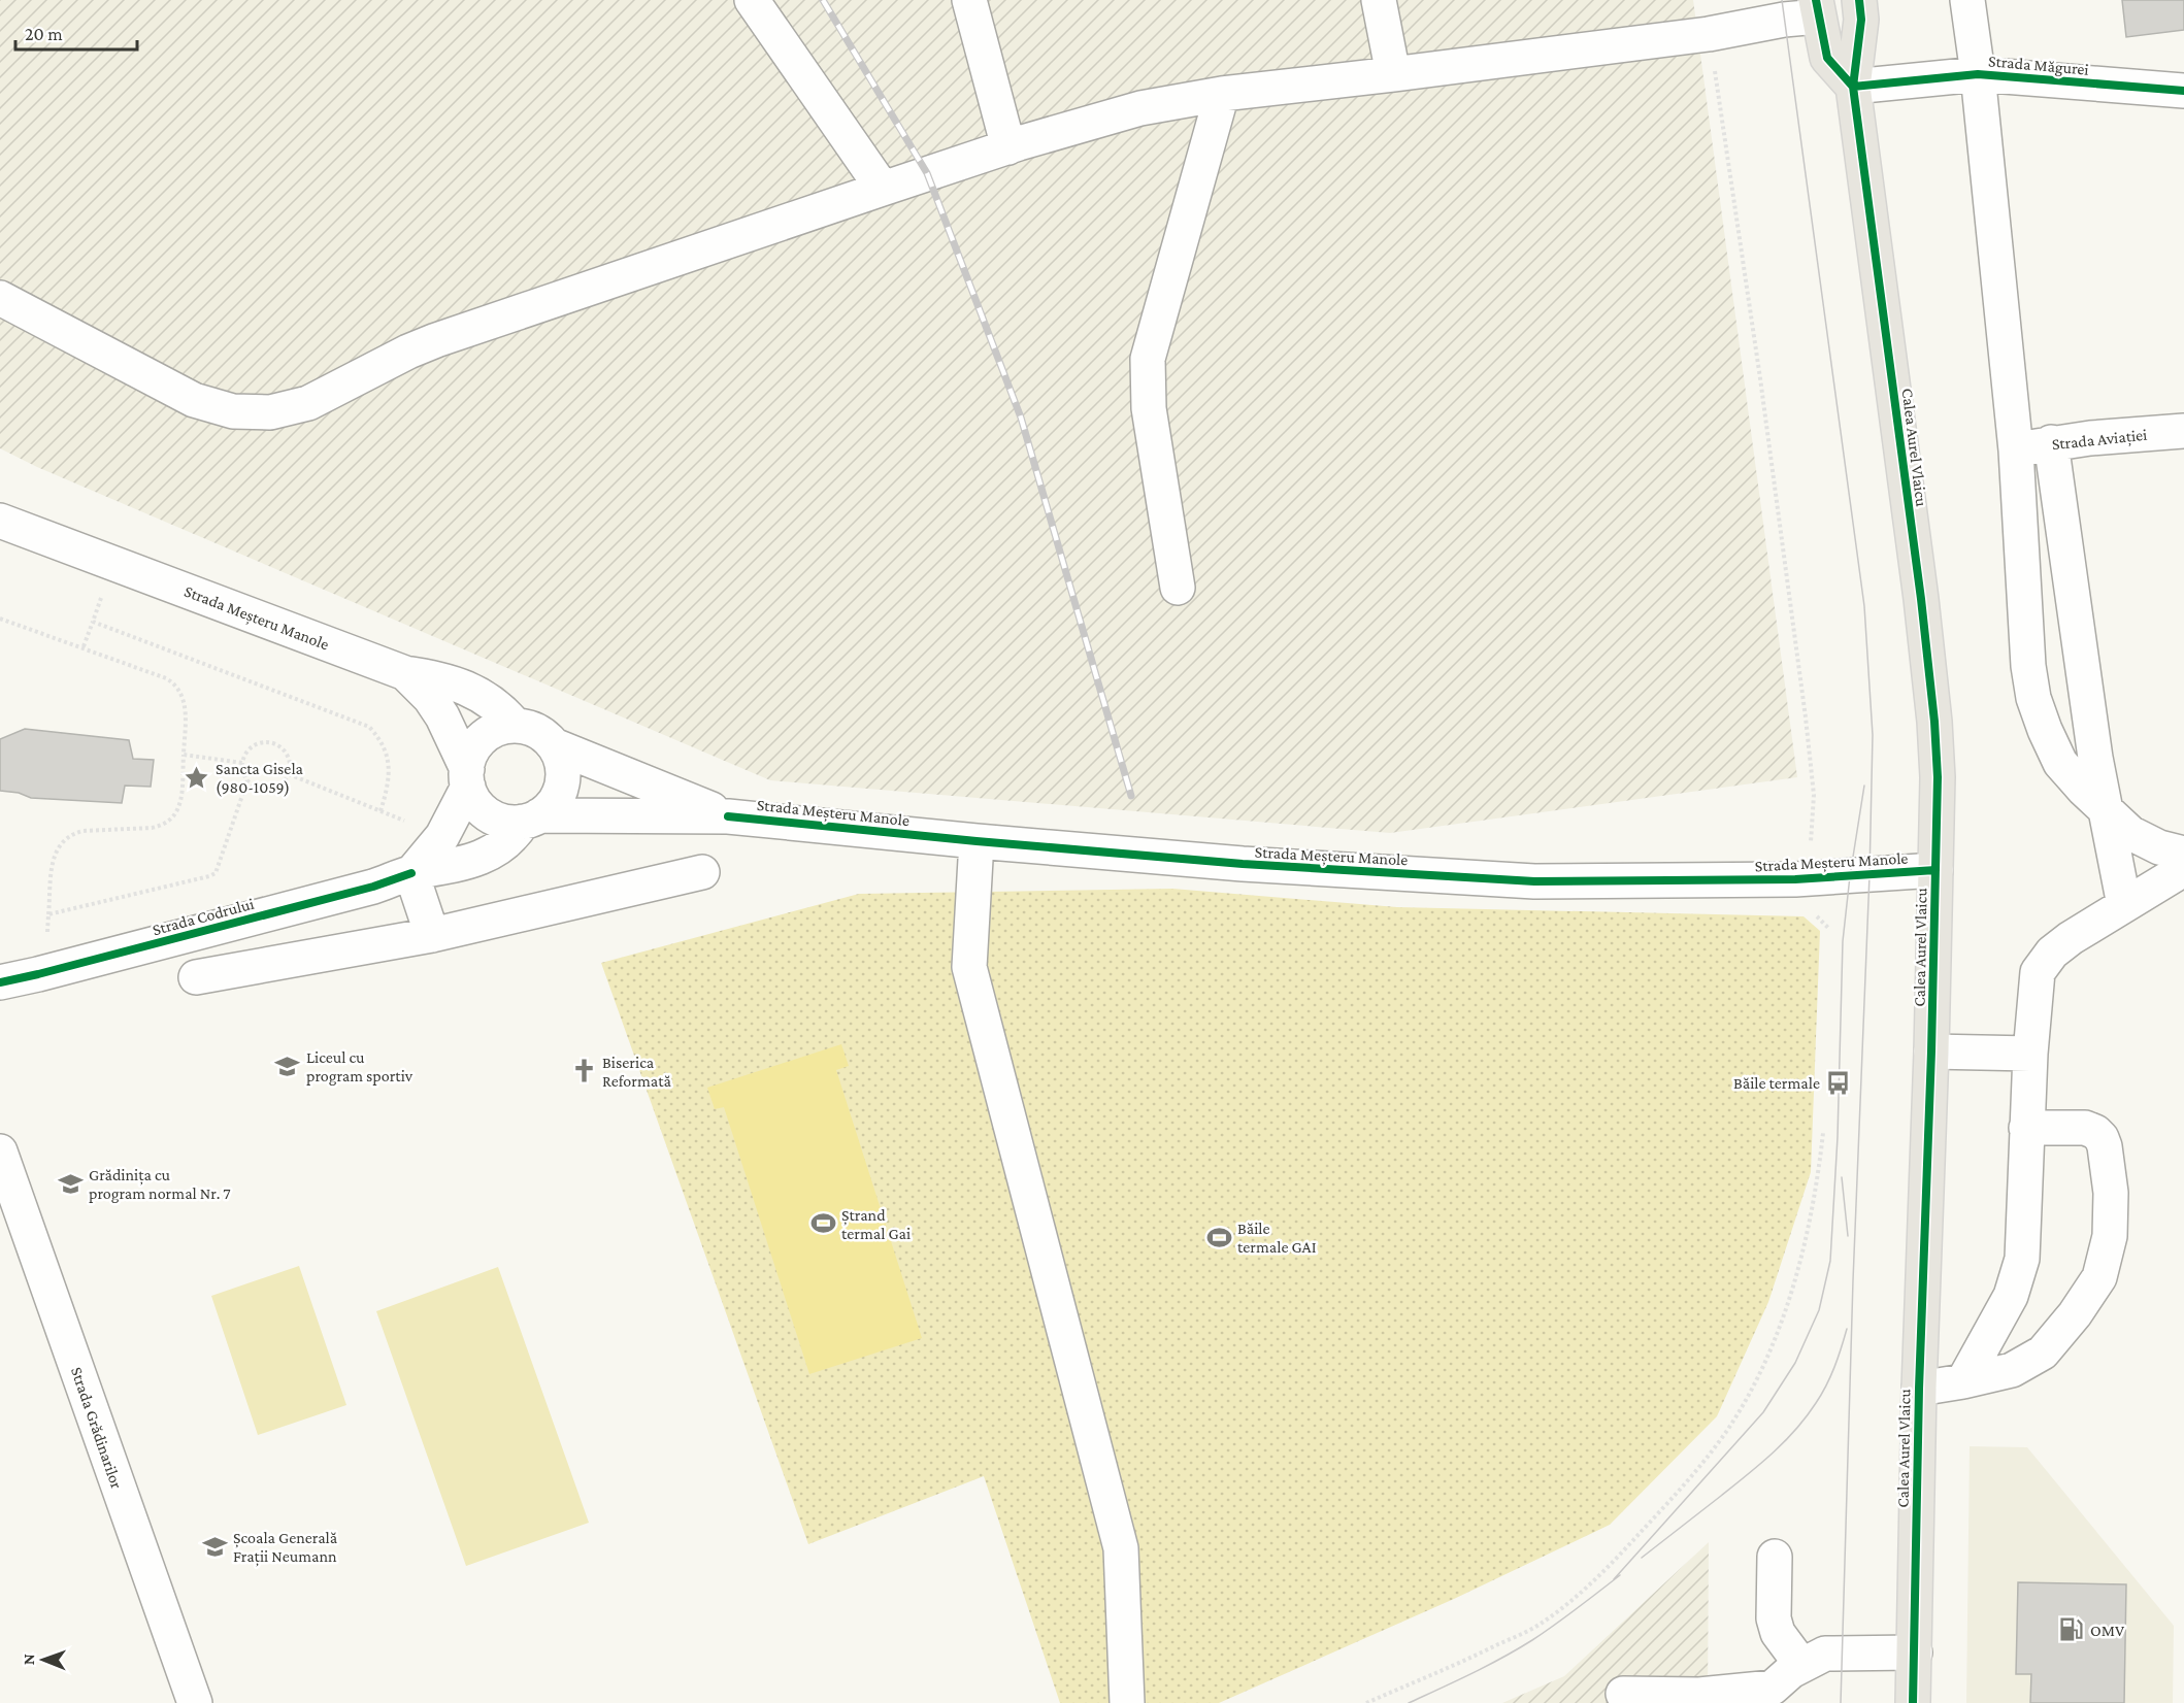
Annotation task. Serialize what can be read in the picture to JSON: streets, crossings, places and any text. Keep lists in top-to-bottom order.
{
  "streets": {
    "main road": ["Calea Aurel Vlaicu"],
    "street": [
      "Strada Măgurei",
      "Strada Aviației",
      "Strada Meșteru Manole",
      "Strada Codrului",
      "Strada Grădinarilor"
    ]
  },
  "crossings": [
    ["Strada Măgurei", "Calea Aurel Vlaicu"],
    ["Calea Aurel Vlaicu", "Strada Meșteru Manole"],
    ["Strada Meșteru Manole", "Strada Codrului"]
  ],
  "places": {
    "place": ["Sancta Gisela (980-1059)"],
    "school or university": ["Liceul cu program sportiv", "Grădinița cu program normal Nr. 7", "Școala Generală Frații Neumann"],
    "church": ["Biserica Reformată"],
    "bus stop": ["Băile termale"],
    "sports": ["Ștrand termal Gai", "Băile termale GAI"],
    "fuel station": ["OMV"]
  },
  "scale_bar": "20 m",
  "north": "left"
}
